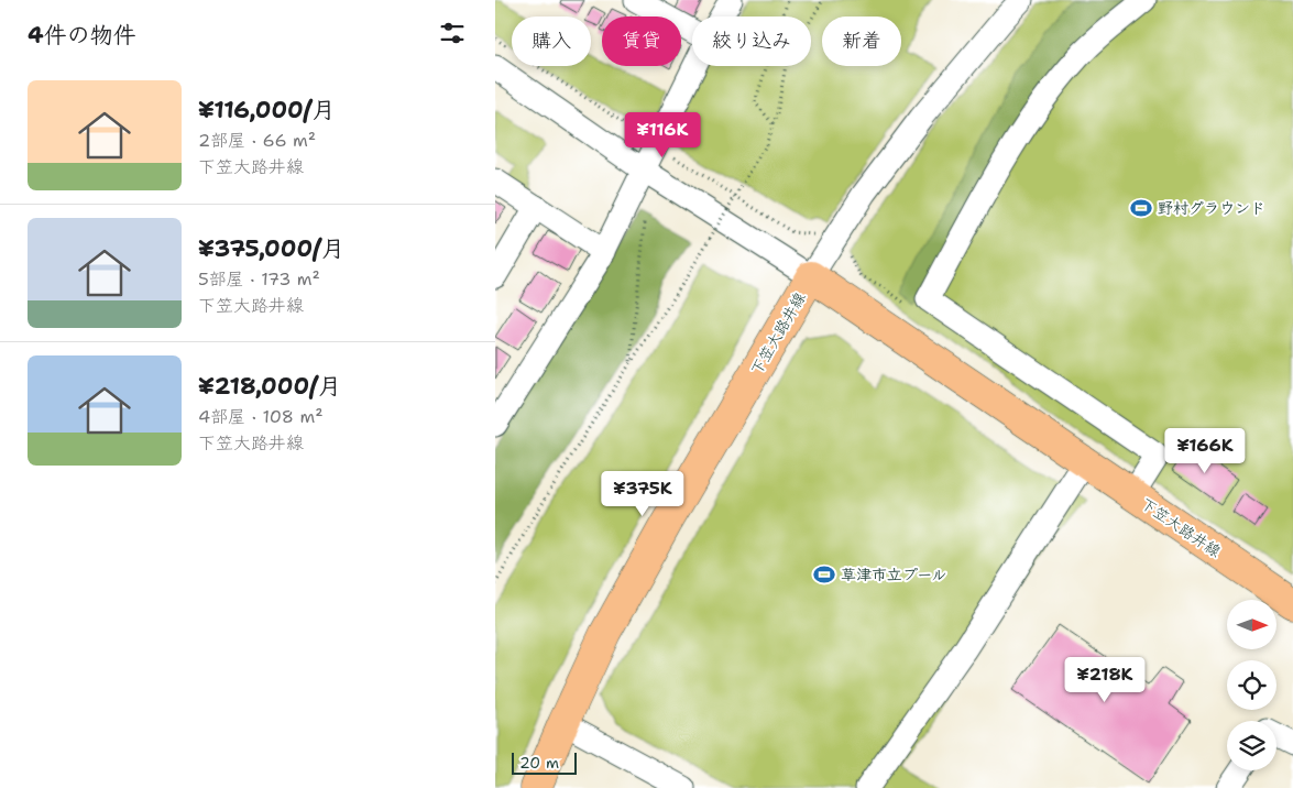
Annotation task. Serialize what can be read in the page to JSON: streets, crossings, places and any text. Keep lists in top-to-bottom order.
{
  "streets": {
    "main road": ["下笠大路井線"]
  },
  "places": {
    "sports": ["野村グラウンド", "草津市立プール"]
  },
  "scale_bar": "20 m",
  "north": "right",
  "page": {
    "heading": "4件の物件",
    "chip": [
      "購入",
      "賃貸",
      "絞り込み",
      "新着"
    ],
    "list": [
      {
        "name": "¥116,000/月",
        "note": "2部屋 · 66 m² · 下笠大路井線"
      },
      {
        "name": "¥375,000/月",
        "note": "5部屋 · 173 m² · 下笠大路井線"
      },
      {
        "name": "¥218,000/月",
        "note": "4部屋 · 108 m² · 下笠大路井線"
      }
    ],
    "price": [
      "¥116K",
      "¥166K",
      "¥375K",
      "¥218K"
    ],
    "scale": "20 m"
  }
}
